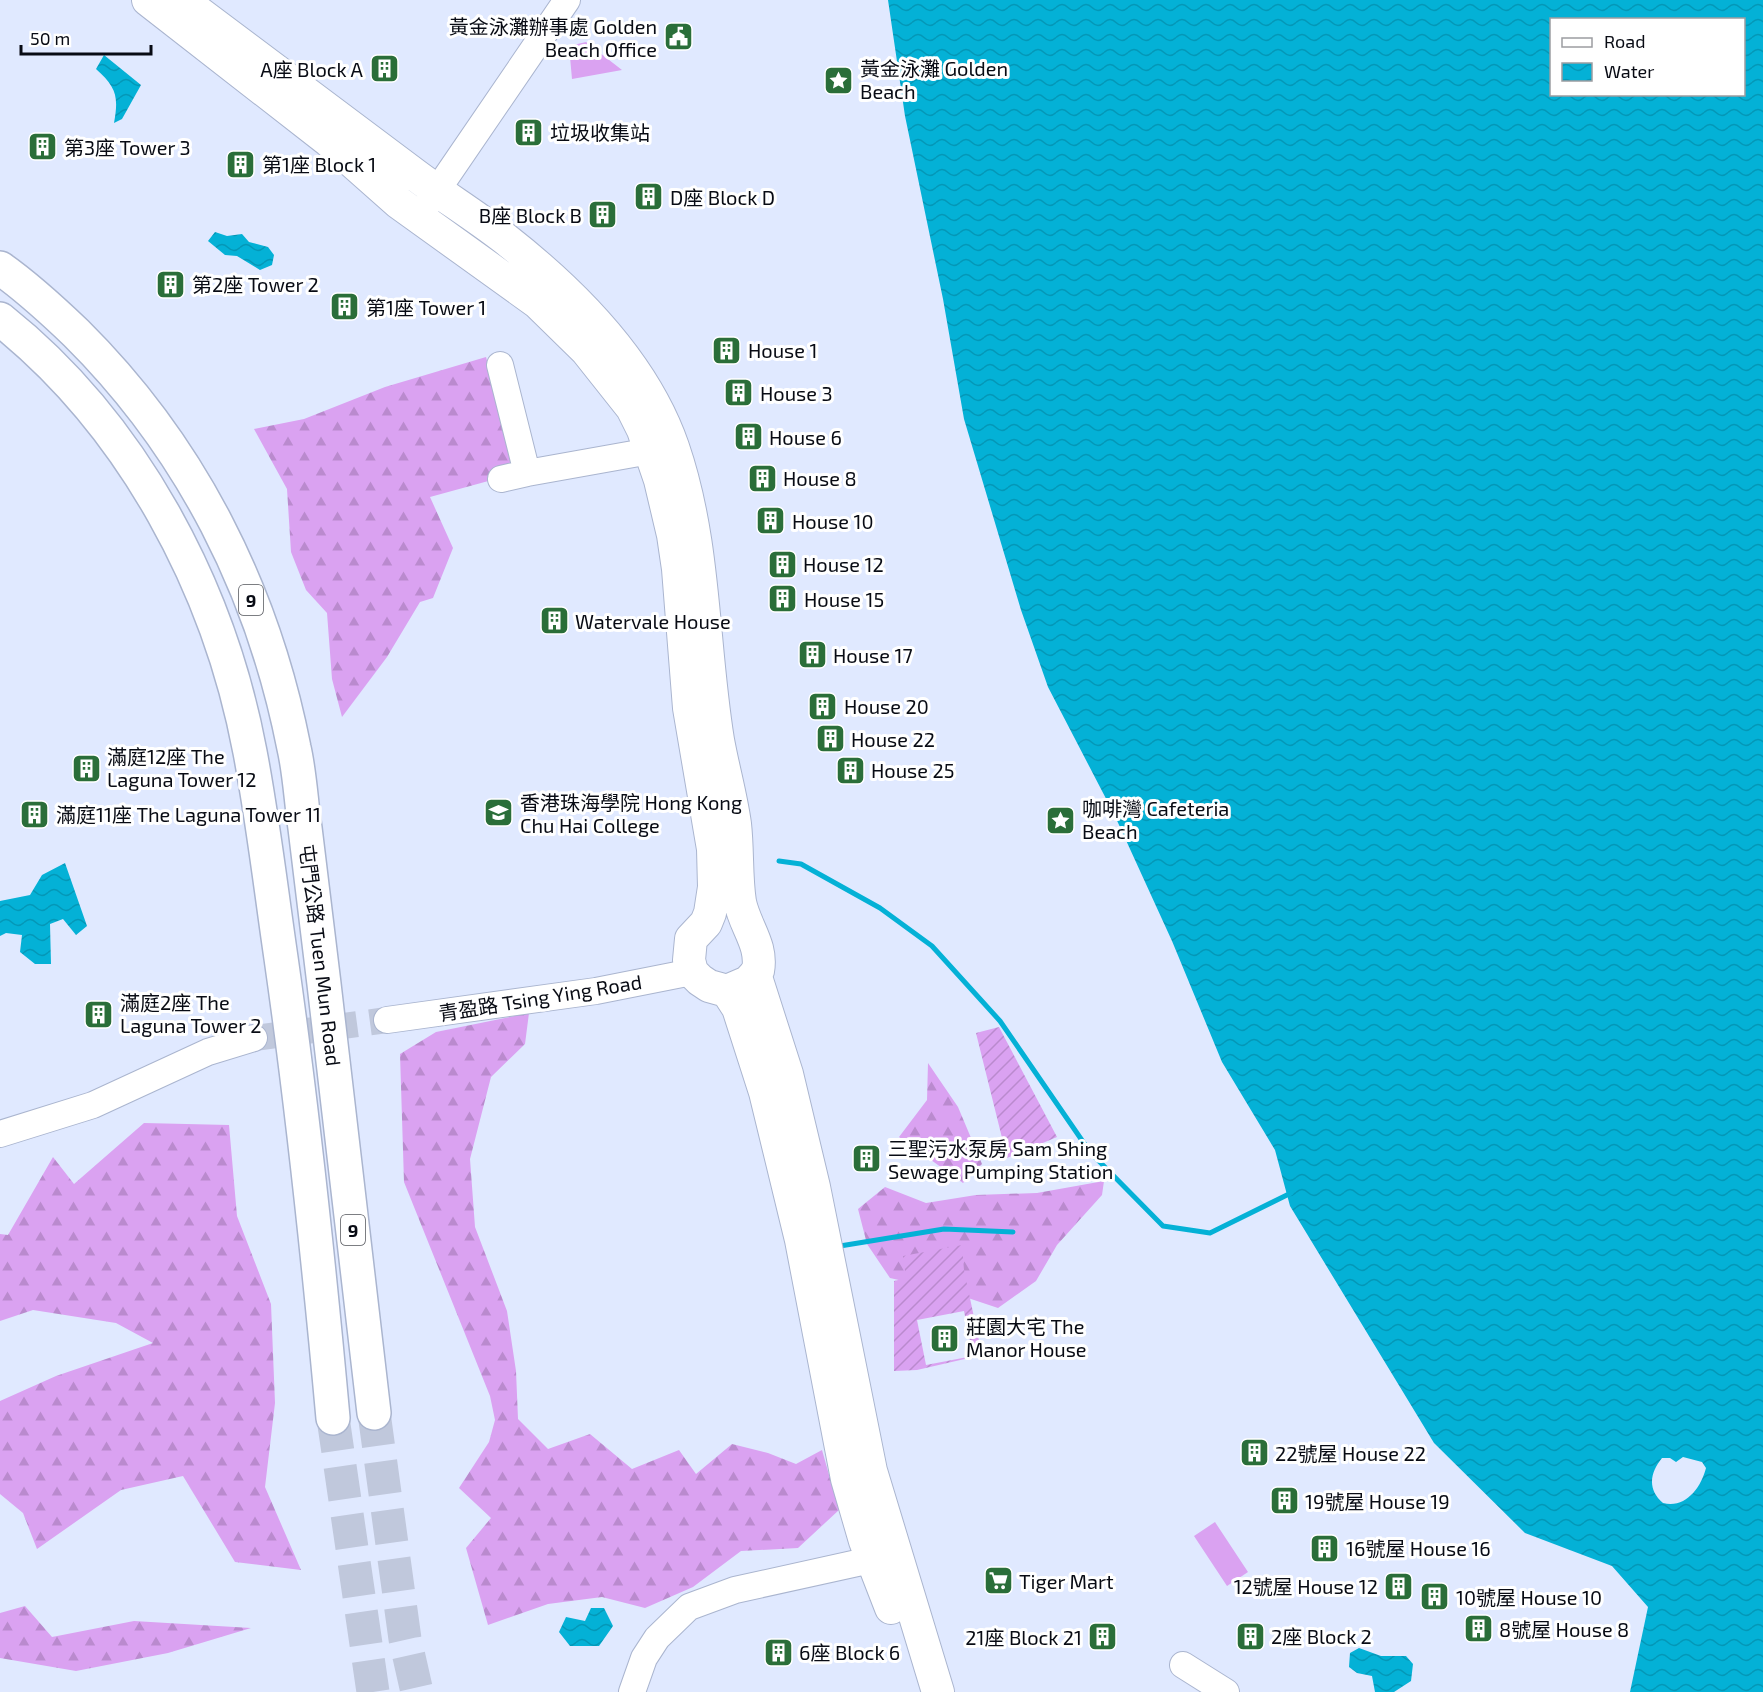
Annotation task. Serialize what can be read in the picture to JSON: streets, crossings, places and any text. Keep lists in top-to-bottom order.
{
  "streets": {
    "highway": ["9", "屯門公路 Tuen Mun Road"],
    "street": ["青盈路 Tsing Ying Road"]
  },
  "places": {
    "public building": ["黃金泳灘辦事處 Golden Beach Office"],
    "building": [
      "A座 Block A",
      "垃圾收集站",
      "第3座 Tower 3",
      "第1座 Block 1",
      "D座 Block D",
      "B座 Block B",
      "第2座 Tower 2",
      "第1座 Tower 1",
      "House 1",
      "House 3",
      "House 6",
      "House 8",
      "House 10",
      "House 12",
      "House 15",
      "Watervale House",
      "House 17",
      "House 20",
      "House 22",
      "滿庭12座 The Laguna Tower 12",
      "House 25",
      "滿庭11座 The Laguna Tower 11",
      "滿庭2座 The Laguna Tower 2",
      "三聖污水泵房 Sam Shing Sewage Pumping Station",
      "莊園大宅 The Manor House",
      "22號屋 House 22",
      "19號屋 House 19",
      "16號屋 House 16",
      "12號屋 House 12",
      "10號屋 House 10",
      "8號屋 House 8",
      "2座 Block 2",
      "21座 Block 21",
      "6座 Block 6"
    ],
    "place": ["黃金泳灘 Golden Beach", "咖啡灣 Cafeteria Beach"],
    "school or university": ["香港珠海學院 Hong Kong Chu Hai College"],
    "supermarket": ["Tiger Mart"]
  },
  "legend": ["Road", "Water"],
  "scale_bar": "50 m"
}
